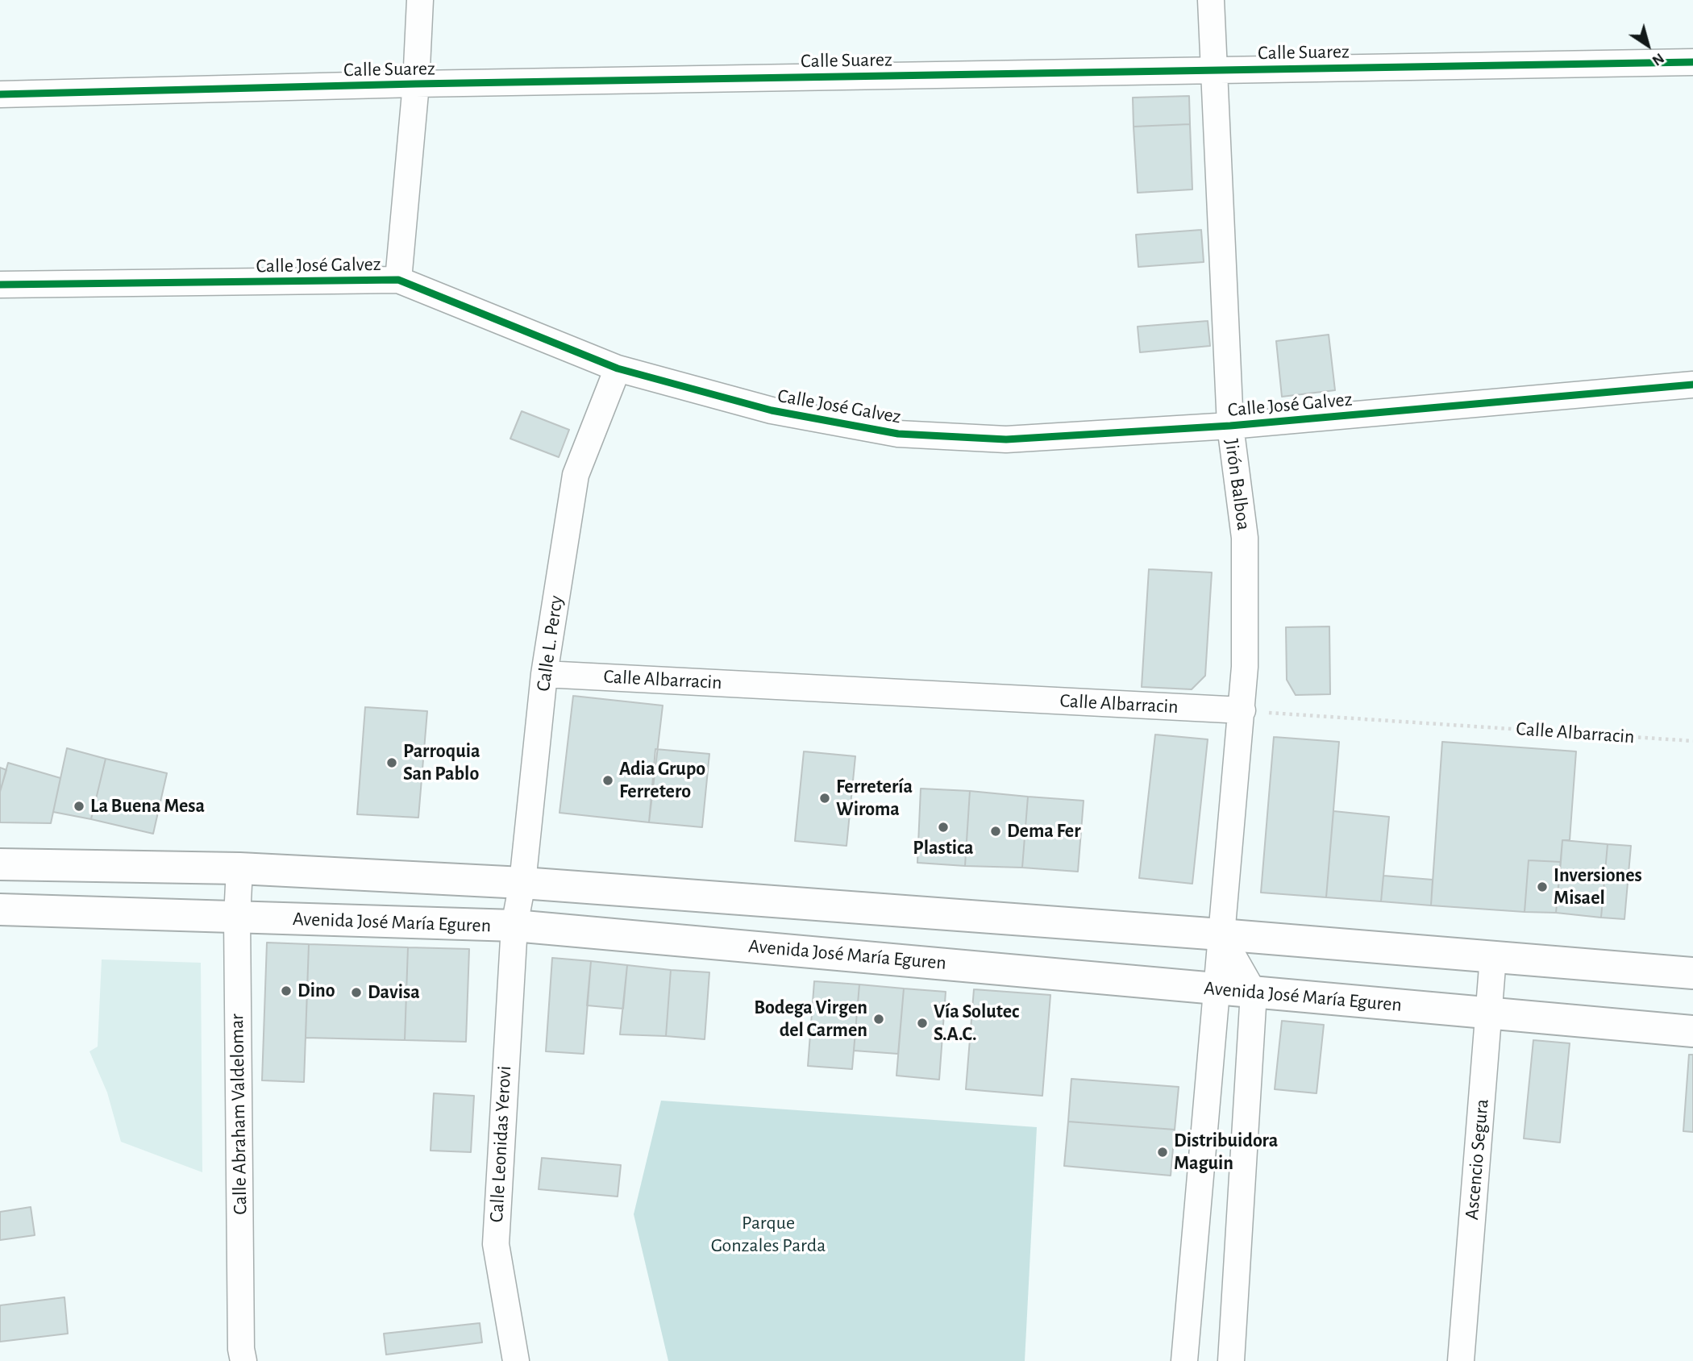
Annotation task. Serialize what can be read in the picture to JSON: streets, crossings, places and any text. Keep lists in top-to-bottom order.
{
  "streets": {
    "main road": ["Avenida José María Eguren"],
    "street": [
      "Calle Suarez",
      "Calle José Galvez",
      "Jirón Balboa",
      "Calle L. Percy",
      "Calle Albarracin",
      "Calle Abraham Valdelomar",
      "Calle Leonidas Yerovi",
      "Ascencio Segura"
    ]
  },
  "crossings": [
    ["Calle Suarez", "Jirón Balboa"],
    ["Calle José Galvez", "Jirón Balboa"],
    ["Calle José Galvez", "Calle L. Percy"],
    ["Jirón Balboa", "Calle Albarracin"],
    ["Jirón Balboa", "Avenida José María Eguren"],
    ["Calle L. Percy", "Calle Albarracin"],
    ["Calle L. Percy", "Avenida José María Eguren"],
    ["Calle L. Percy", "Calle Leonidas Yerovi"],
    ["Avenida José María Eguren", "Calle Abraham Valdelomar"],
    ["Avenida José María Eguren", "Calle Leonidas Yerovi"],
    ["Avenida José María Eguren", "Ascencio Segura"]
  ],
  "parks": ["Parque Gonzales Parda"],
  "places": [
    "Parroquia San Pablo",
    "Adia Grupo Ferretero",
    "Ferretería Wiroma",
    "La Buena Mesa",
    "Plastica",
    "Dema Fer",
    "Inversiones Misael",
    "Dino",
    "Davisa",
    "Bodega Virgen del Carmen",
    "Vía Solutec S.A.C.",
    "Distribuidora Maguin"
  ],
  "north": "bottom right"
}
